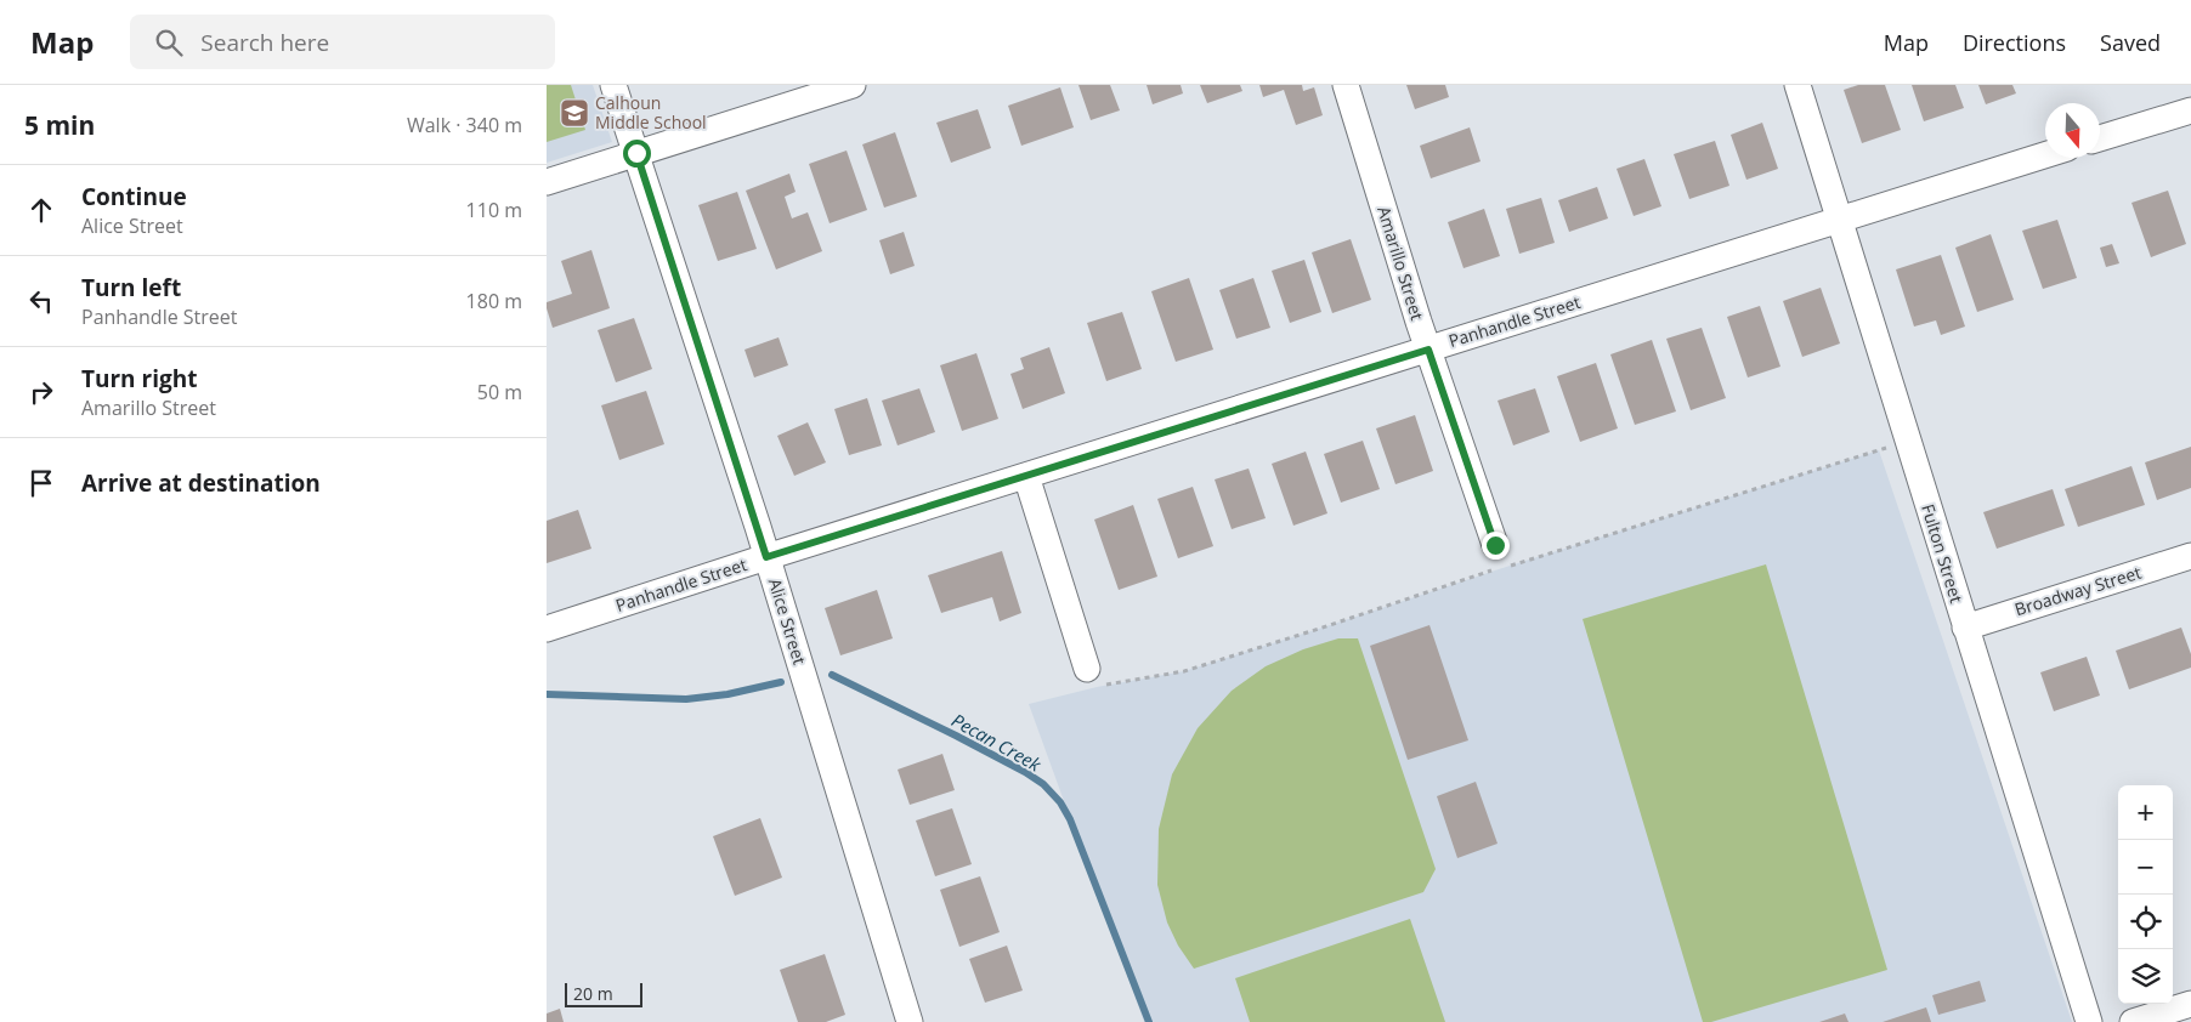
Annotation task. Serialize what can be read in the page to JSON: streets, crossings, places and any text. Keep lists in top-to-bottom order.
{
  "streets": {
    "street": [
      "Amarillo Street",
      "Panhandle Street",
      "Fulton Street",
      "Broadway Street",
      "Alice Street"
    ]
  },
  "crossings": [
    ["Amarillo Street", "Panhandle Street"],
    ["Panhandle Street", "Fulton Street"],
    ["Panhandle Street", "Alice Street"],
    ["Fulton Street", "Broadway Street"]
  ],
  "water": ["Pecan Creek"],
  "places": {
    "school or university": ["Calhoun Middle School"]
  },
  "scale_bar": "20 m",
  "north": "bottom",
  "page": {
    "header": "Map",
    "search": "Search here",
    "nav": ["Map", "Directions", "Saved"],
    "heading": ["5 min", "Walk · 340 m"],
    "list": [
      ["Continue", "Alice Street", "110 m"],
      ["Turn left", "Panhandle Street", "180 m"],
      ["Turn right", "Amarillo Street", "50 m"],
      "Arrive at destination"
    ],
    "map_buttons": ["+", "−"],
    "scale": "20 m"
  }
}
